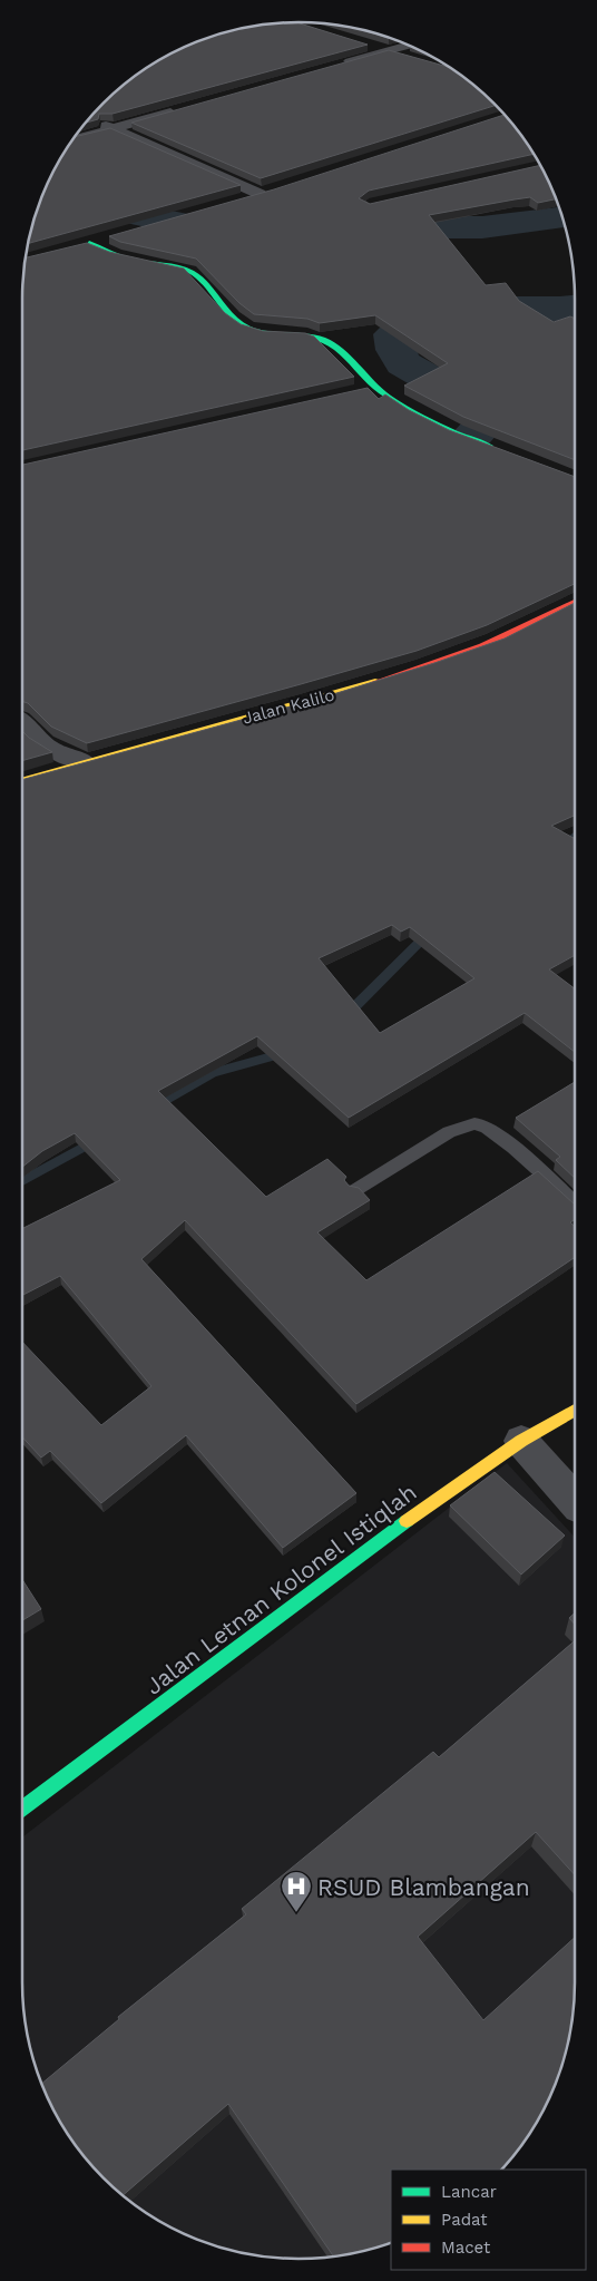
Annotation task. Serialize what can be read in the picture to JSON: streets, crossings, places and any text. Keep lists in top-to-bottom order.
{
  "streets": {
    "street": ["Jalan Kalilo", "Jalan Letnan Kolonel Istiqlah"]
  },
  "places": {
    "hospital": ["RSUD Blambangan"]
  },
  "legend": ["Lancar", "Padat", "Macet"]
}
